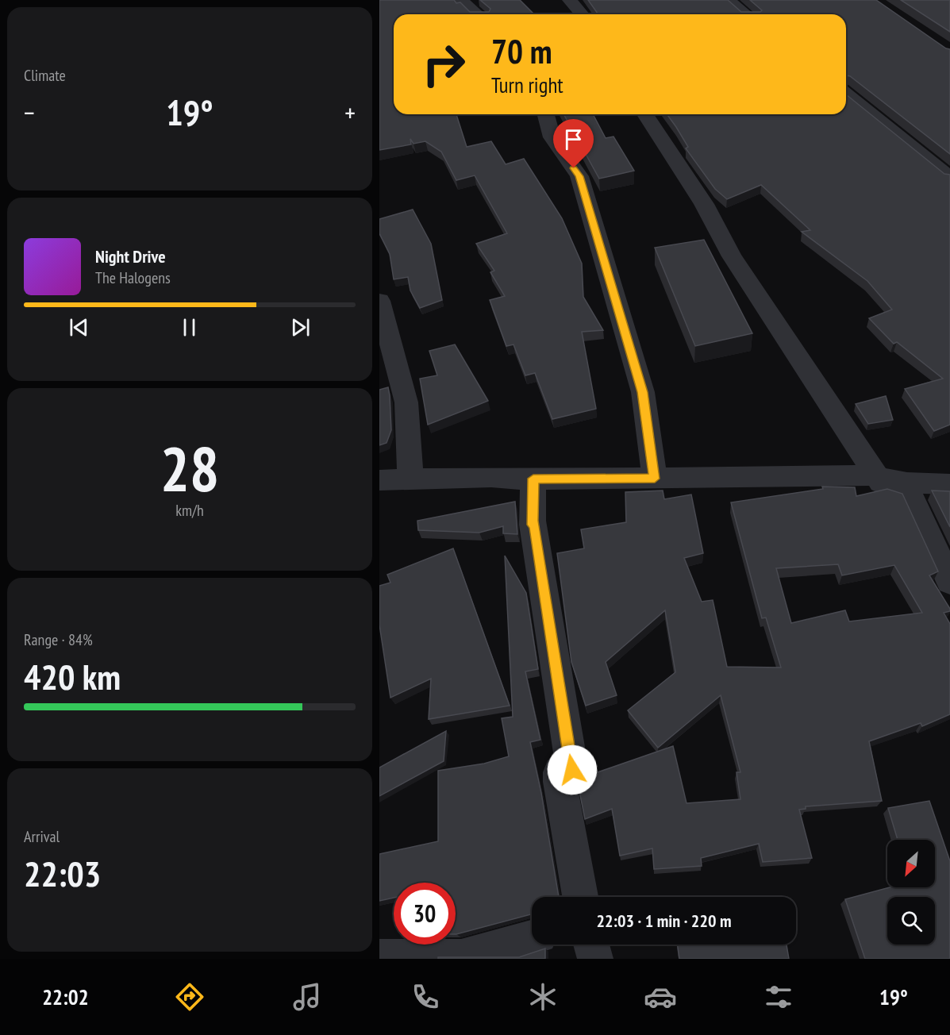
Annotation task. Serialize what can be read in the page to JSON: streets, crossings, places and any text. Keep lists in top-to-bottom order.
{
  "north": "bottom left",
  "page": {
    "tile": [
      "Climate",
      ["28", "km/h"],
      ["Range · 84%", "420 km"],
      ["Arrival", "22:03"]
    ],
    "turn": ["70 m", "Turn right"],
    "heat": ["−", "19°", "+"],
    "song": ["Night Drive", "The Halogens"],
    "limit": "30",
    "trip": "22:03 · 1 min · 220 m",
    "tabs": ["22:02", "19°"]
  }
}
